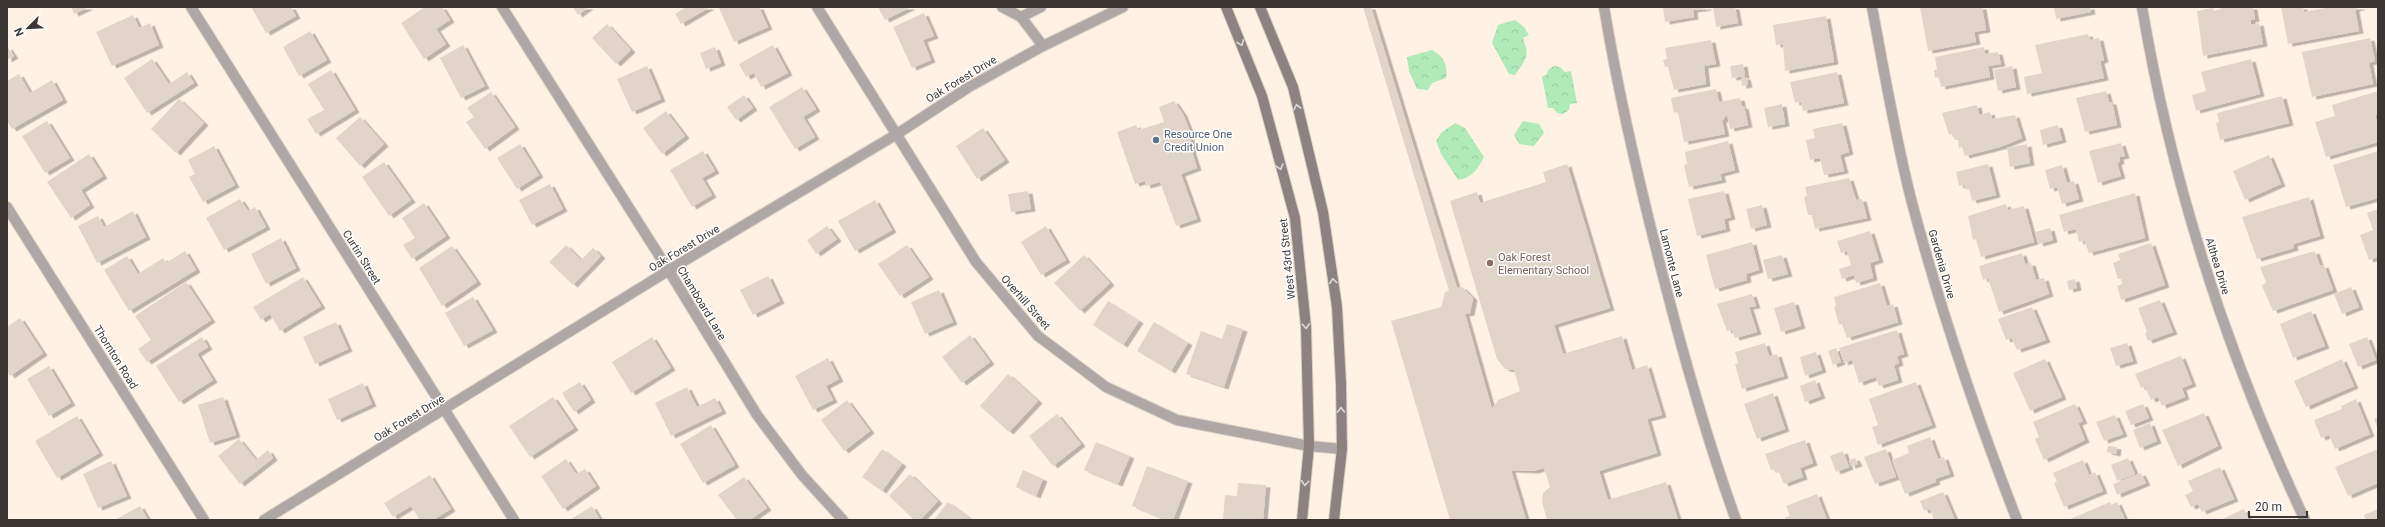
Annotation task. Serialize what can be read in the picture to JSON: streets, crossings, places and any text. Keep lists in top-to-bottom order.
{
  "streets": {
    "main road": ["West 43rd Street"],
    "street": [
      "Oak Forest Drive",
      "Curtin Street",
      "Lamonte Lane",
      "Gardenia Drive",
      "Althea Drive",
      "Overhill Street",
      "Chamboard Lane",
      "Thornton Road"
    ]
  },
  "crossings": [
    ["Oak Forest Drive", "Curtin Street"],
    ["Oak Forest Drive", "Overhill Street"],
    ["Oak Forest Drive", "Chamboard Lane"],
    ["West 43rd Street", "Overhill Street"]
  ],
  "places": ["Resource One Credit Union", "Oak Forest Elementary School"],
  "scale_bar": "20 m",
  "north": "bottom left"
}
